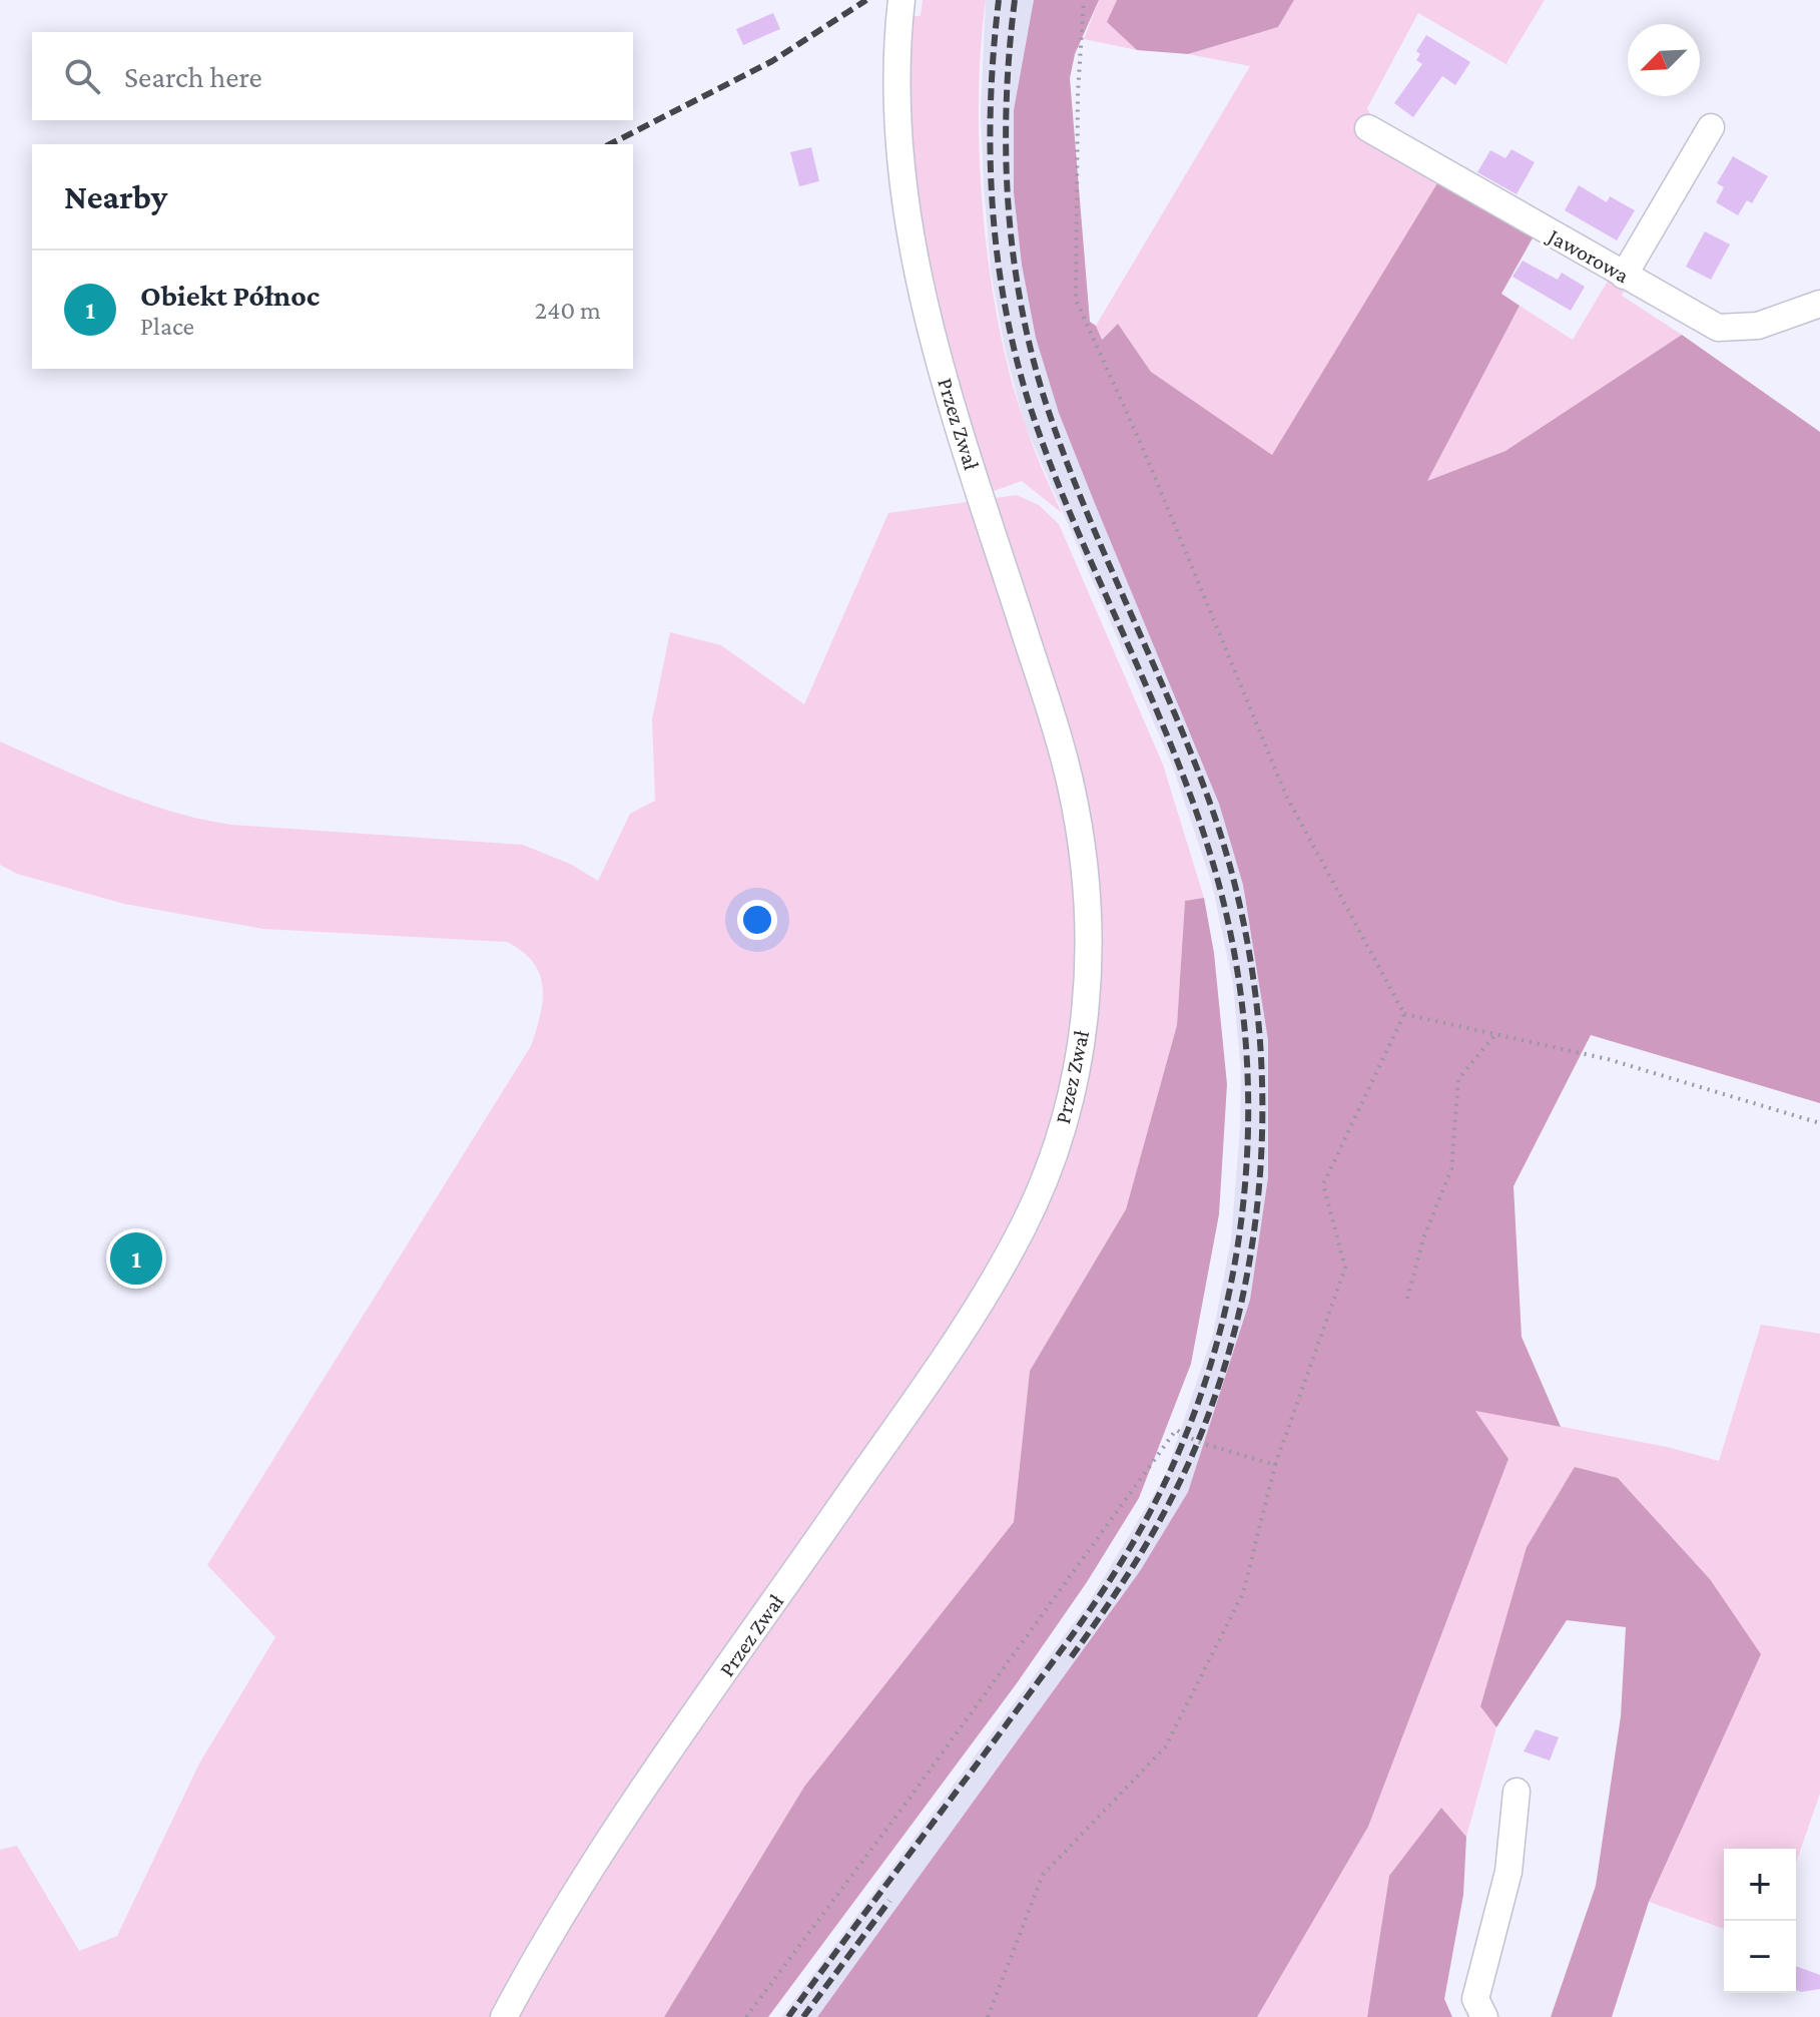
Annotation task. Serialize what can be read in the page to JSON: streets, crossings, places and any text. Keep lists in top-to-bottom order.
{
  "streets": {
    "street": ["Jaworowa", "Przez Zwał"]
  },
  "north": "bottom left",
  "page": {
    "search": "Search here",
    "heading": "Nearby",
    "list": [
      {
        "mark": "1",
        "name": "Obiekt Północ",
        "note": "Place",
        "value": "240 m"
      }
    ],
    "pins": "1",
    "map_buttons": ["+", "−"]
  }
}
